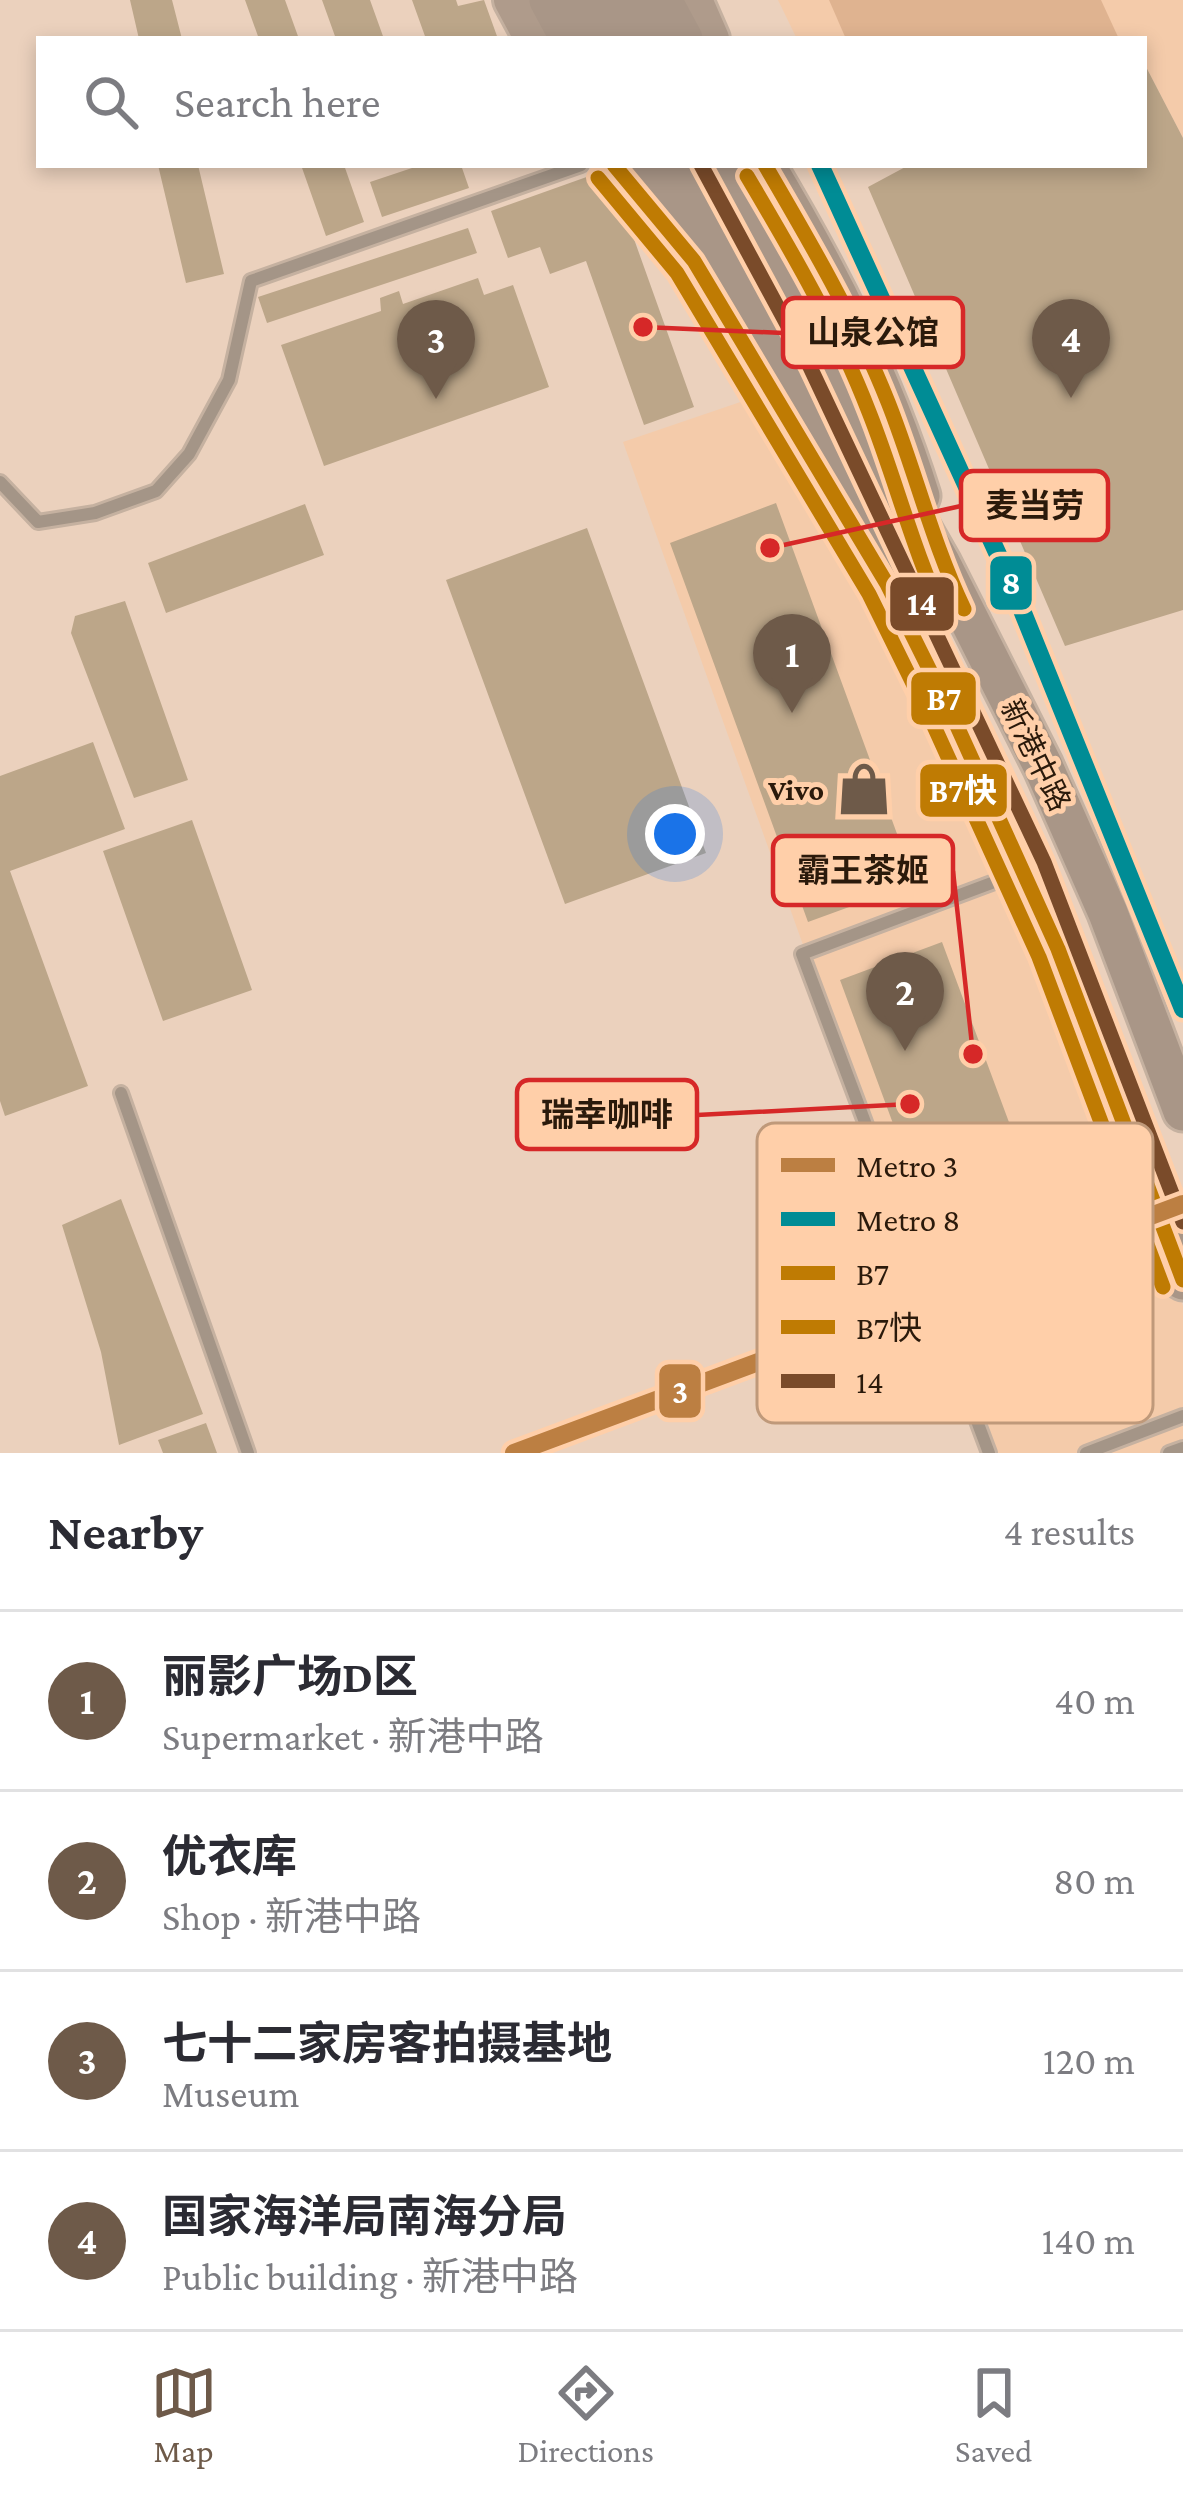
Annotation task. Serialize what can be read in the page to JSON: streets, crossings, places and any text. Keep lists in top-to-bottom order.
{
  "streets": {
    "main road": ["新港中路"]
  },
  "places": {
    "other": [
      "山泉公馆",
      "麦当劳",
      "霸王茶姬",
      "瑞幸咖啡"
    ],
    "shop": ["Vivo"]
  },
  "lines": [
    "metro line 8",
    "transit line B7",
    "transit line 14",
    "transit line B7快",
    "metro line 3"
  ],
  "legend": [
    "Metro 3",
    "Metro 8",
    "B7",
    "B7快",
    "14"
  ],
  "page": {
    "search": "Search here",
    "pins": [
      "4",
      "3",
      "1",
      "2"
    ],
    "heading": ["Nearby", "4 results"],
    "list": [
      {
        "mark": "1",
        "name": "丽影广场D区",
        "note": "Supermarket · 新港中路",
        "value": "40 m"
      },
      {
        "mark": "2",
        "name": "优衣库",
        "note": "Shop · 新港中路",
        "value": "80 m"
      },
      {
        "mark": "3",
        "name": "七十二家房客拍摄基地",
        "note": "Museum",
        "value": "120 m"
      },
      {
        "mark": "4",
        "name": "国家海洋局南海分局",
        "note": "Public building · 新港中路",
        "value": "140 m"
      }
    ],
    "nav": ["Map", "Directions", "Saved"]
  }
}
